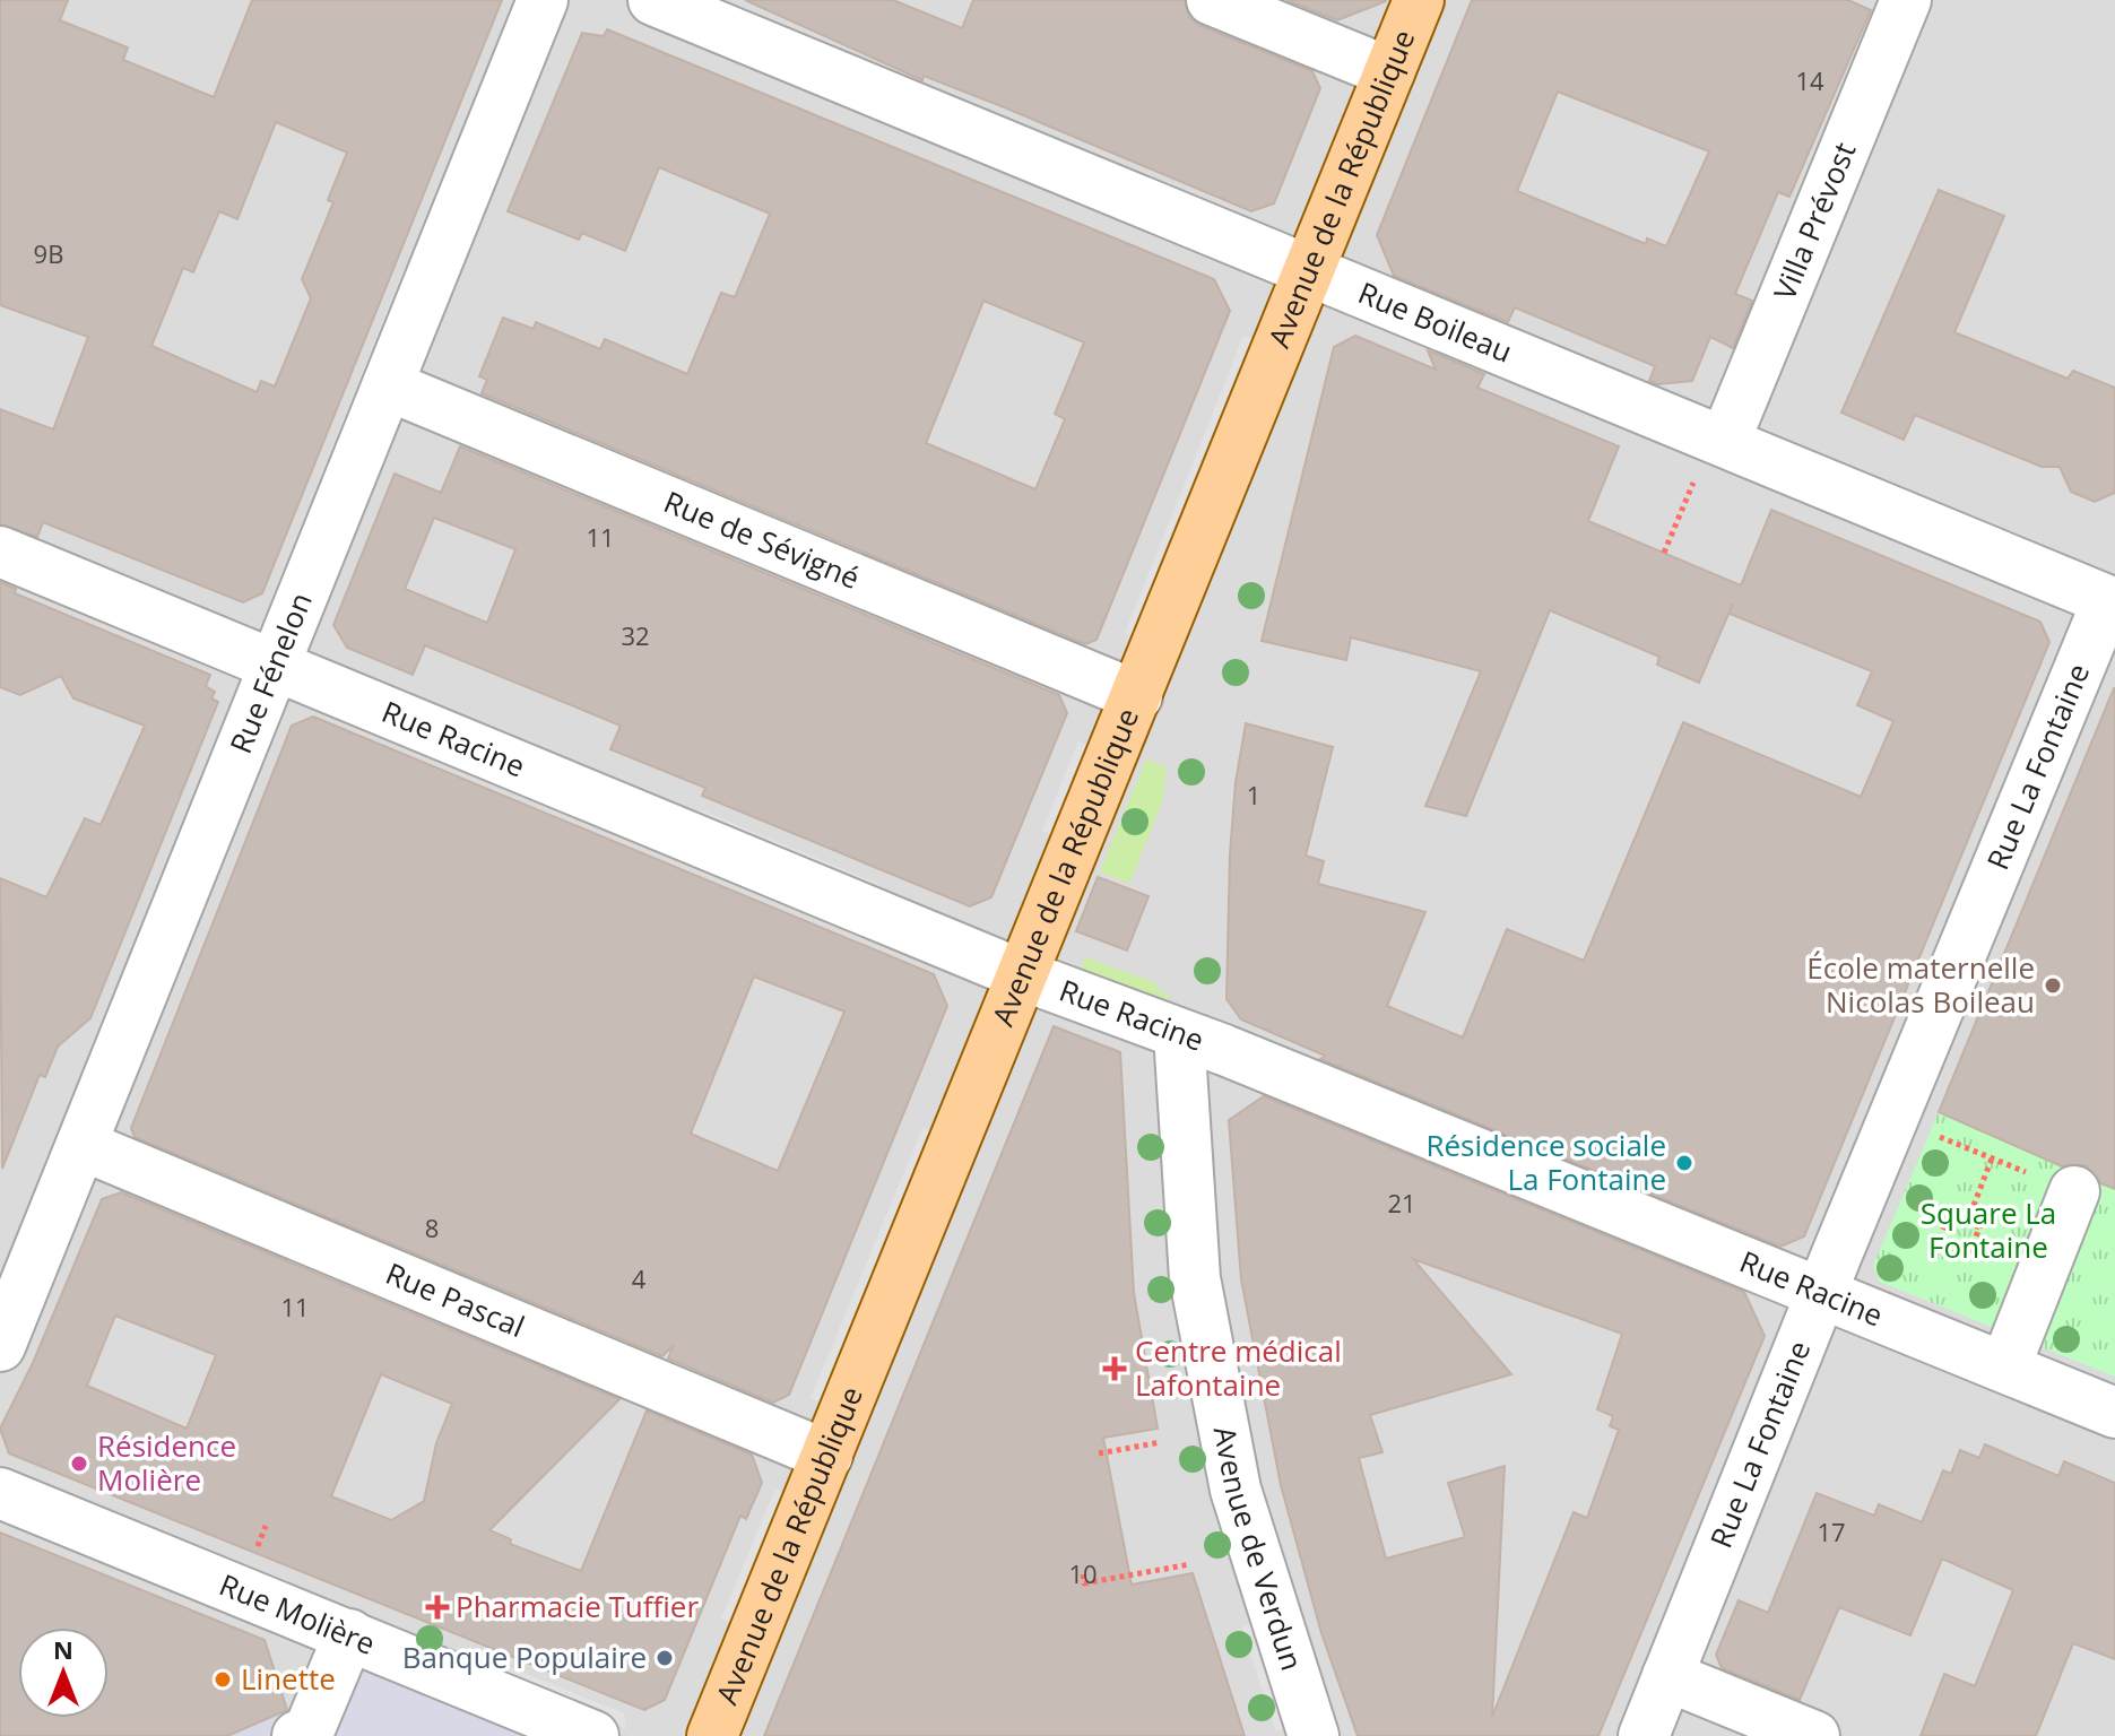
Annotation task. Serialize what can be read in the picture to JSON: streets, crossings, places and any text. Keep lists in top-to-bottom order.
{
  "streets": {
    "main road": ["Avenue de la République"],
    "street": [
      "Villa Prévost",
      "Rue Boileau",
      "Rue de Sévigné",
      "Rue Fénelon",
      "Rue Racine",
      "Rue La Fontaine",
      "Rue Pascal",
      "Avenue de Verdun",
      "Rue Molière"
    ]
  },
  "crossings": [
    ["Avenue de la République", "Rue Boileau"],
    ["Avenue de la République", "Rue de Sévigné"],
    ["Avenue de la République", "Rue Racine"],
    ["Avenue de la République", "Rue Pascal"],
    ["Villa Prévost", "Rue Boileau"],
    ["Rue Boileau", "Rue La Fontaine"],
    ["Rue de Sévigné", "Rue Fénelon"],
    ["Rue Fénelon", "Rue Racine"],
    ["Rue Fénelon", "Rue Pascal"],
    ["Rue Racine", "Rue La Fontaine"],
    ["Rue Racine", "Avenue de Verdun"]
  ],
  "parks": ["Square La Fontaine"],
  "places": {
    "other": [
      "École maternelle Nicolas Boileau",
      "Résidence sociale La Fontaine",
      "Résidence Molière",
      "Banque Populaire",
      "Linette"
    ],
    "health": ["Centre médical Lafontaine", "Pharmacie Tuffier"]
  },
  "house_numbers": [
    "14",
    "9B",
    "11",
    "32",
    "1",
    "21",
    "8",
    "4",
    "11",
    "17",
    "10"
  ],
  "north": "top"
}
